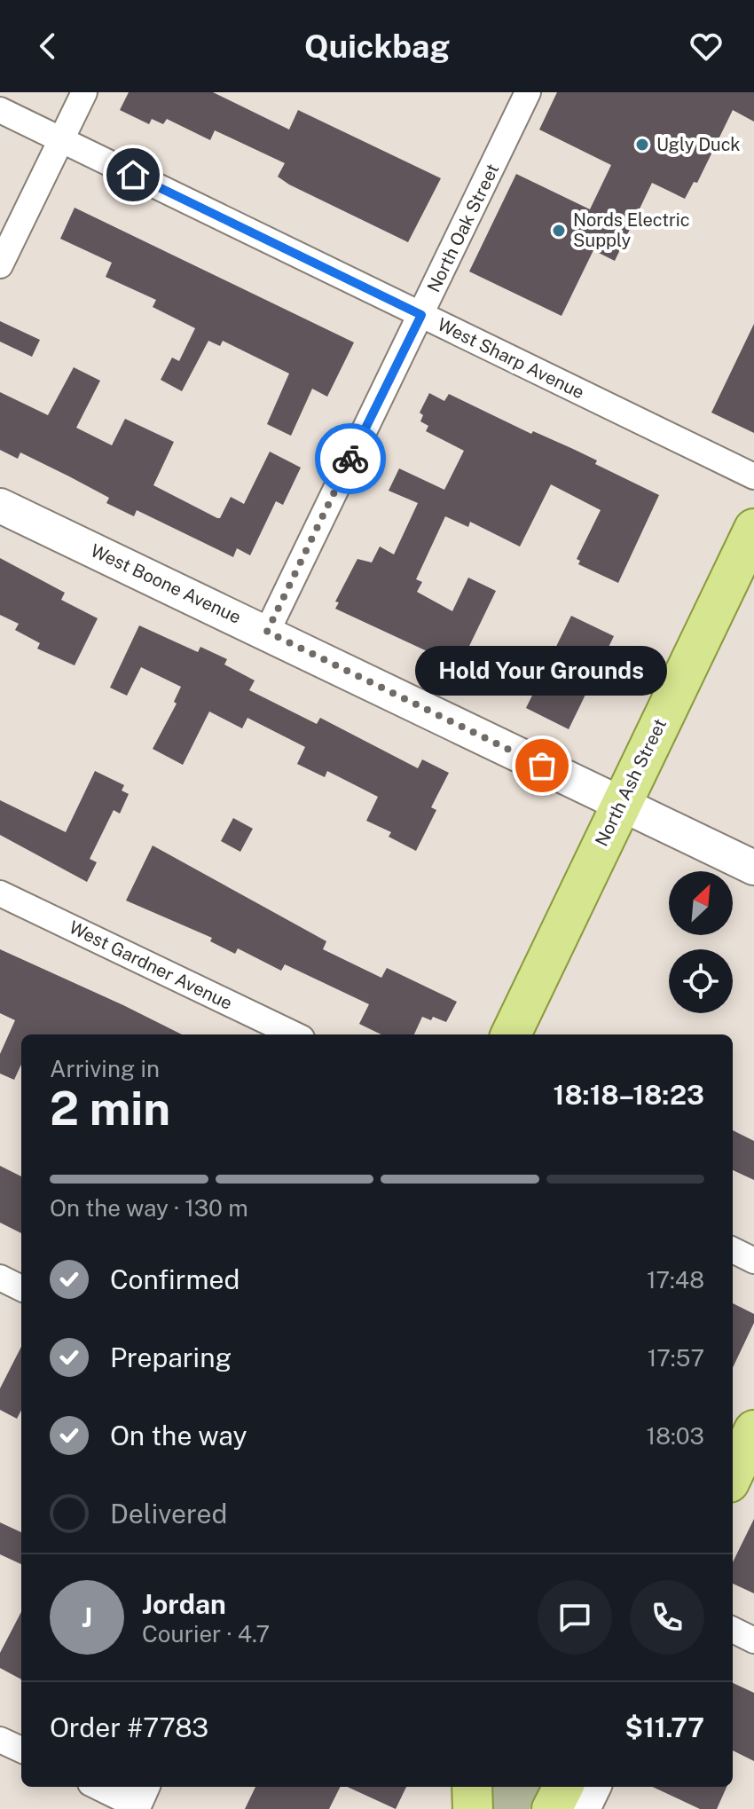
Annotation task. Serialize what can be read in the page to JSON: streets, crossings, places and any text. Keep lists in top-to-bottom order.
{
  "streets": {
    "main road": ["West Boone Avenue", "North Ash Street"],
    "street": ["North Oak Street", "West Sharp Avenue", "West Gardner Avenue"]
  },
  "crossings": [
    ["North Oak Street", "West Sharp Avenue"],
    ["North Oak Street", "West Boone Avenue"],
    ["West Boone Avenue", "North Ash Street"]
  ],
  "places": ["Ugly Duck", "Nords Electric Supply", "Hold Your Grounds"],
  "north": "top right",
  "page": {
    "header": "Quickbag",
    "bubble": "Hold Your Grounds",
    "heading": ["2 min", "Arriving in", "18:18–18:23"],
    "panel": [
      "Jordan",
      "Courier · 4.7",
      "Order #7783",
      "$11.77"
    ],
    "bar": "On the way · 130 m",
    "list": [
      ["Confirmed", "17:48"],
      ["Preparing", "17:57"],
      ["On the way", "18:03"],
      "Delivered"
    ],
    "round": "J"
  }
}
